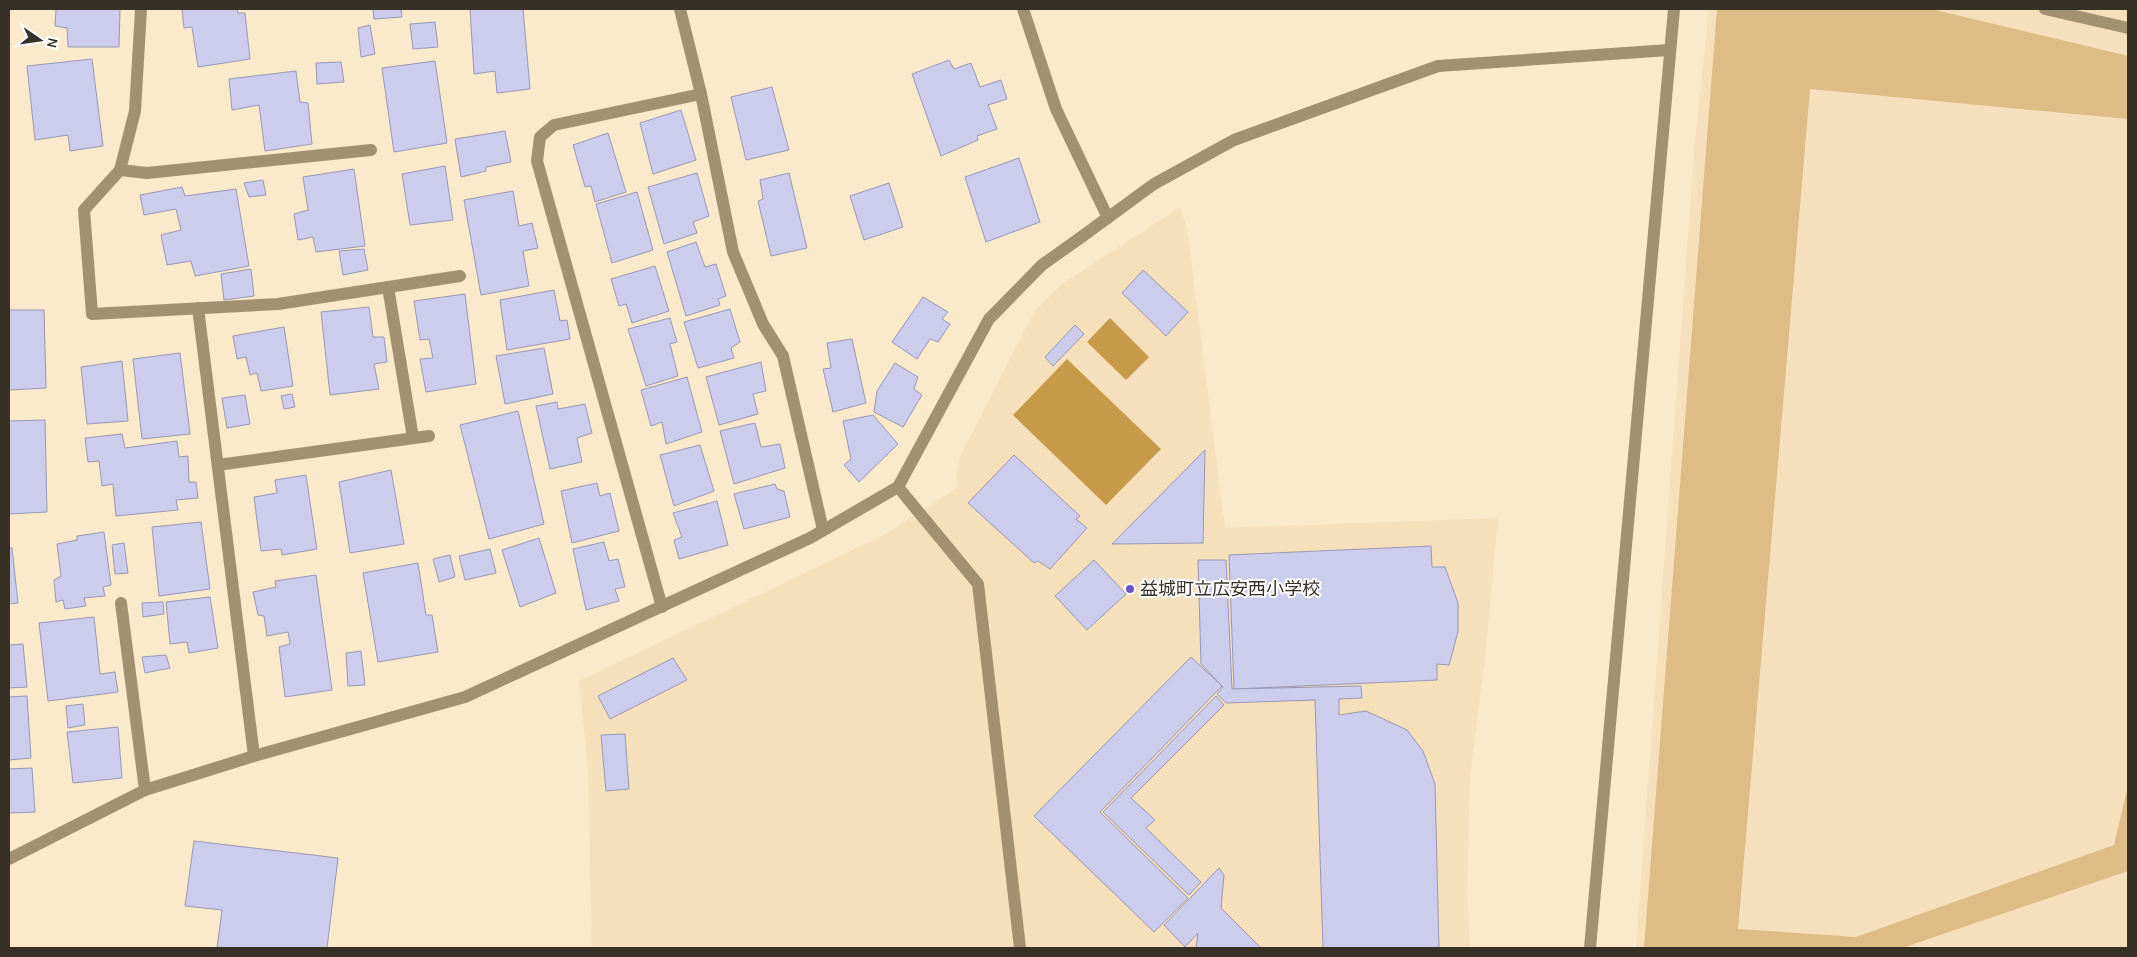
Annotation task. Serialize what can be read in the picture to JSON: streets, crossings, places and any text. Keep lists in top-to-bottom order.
{
  "places": ["益城町立広安西小学校"],
  "north": "right"
}
